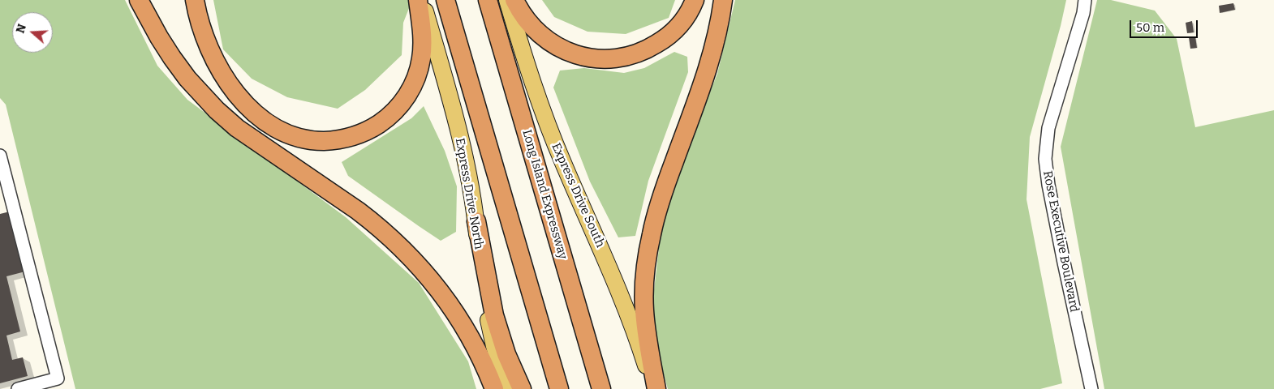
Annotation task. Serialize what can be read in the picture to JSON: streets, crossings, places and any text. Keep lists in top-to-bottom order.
{
  "streets": {
    "highway": ["Long Island Expressway"],
    "main road": ["Express Drive North", "Express Drive South"],
    "street": ["Rose Executive Boulevard"]
  },
  "scale_bar": "50 m",
  "north": "left"
}
